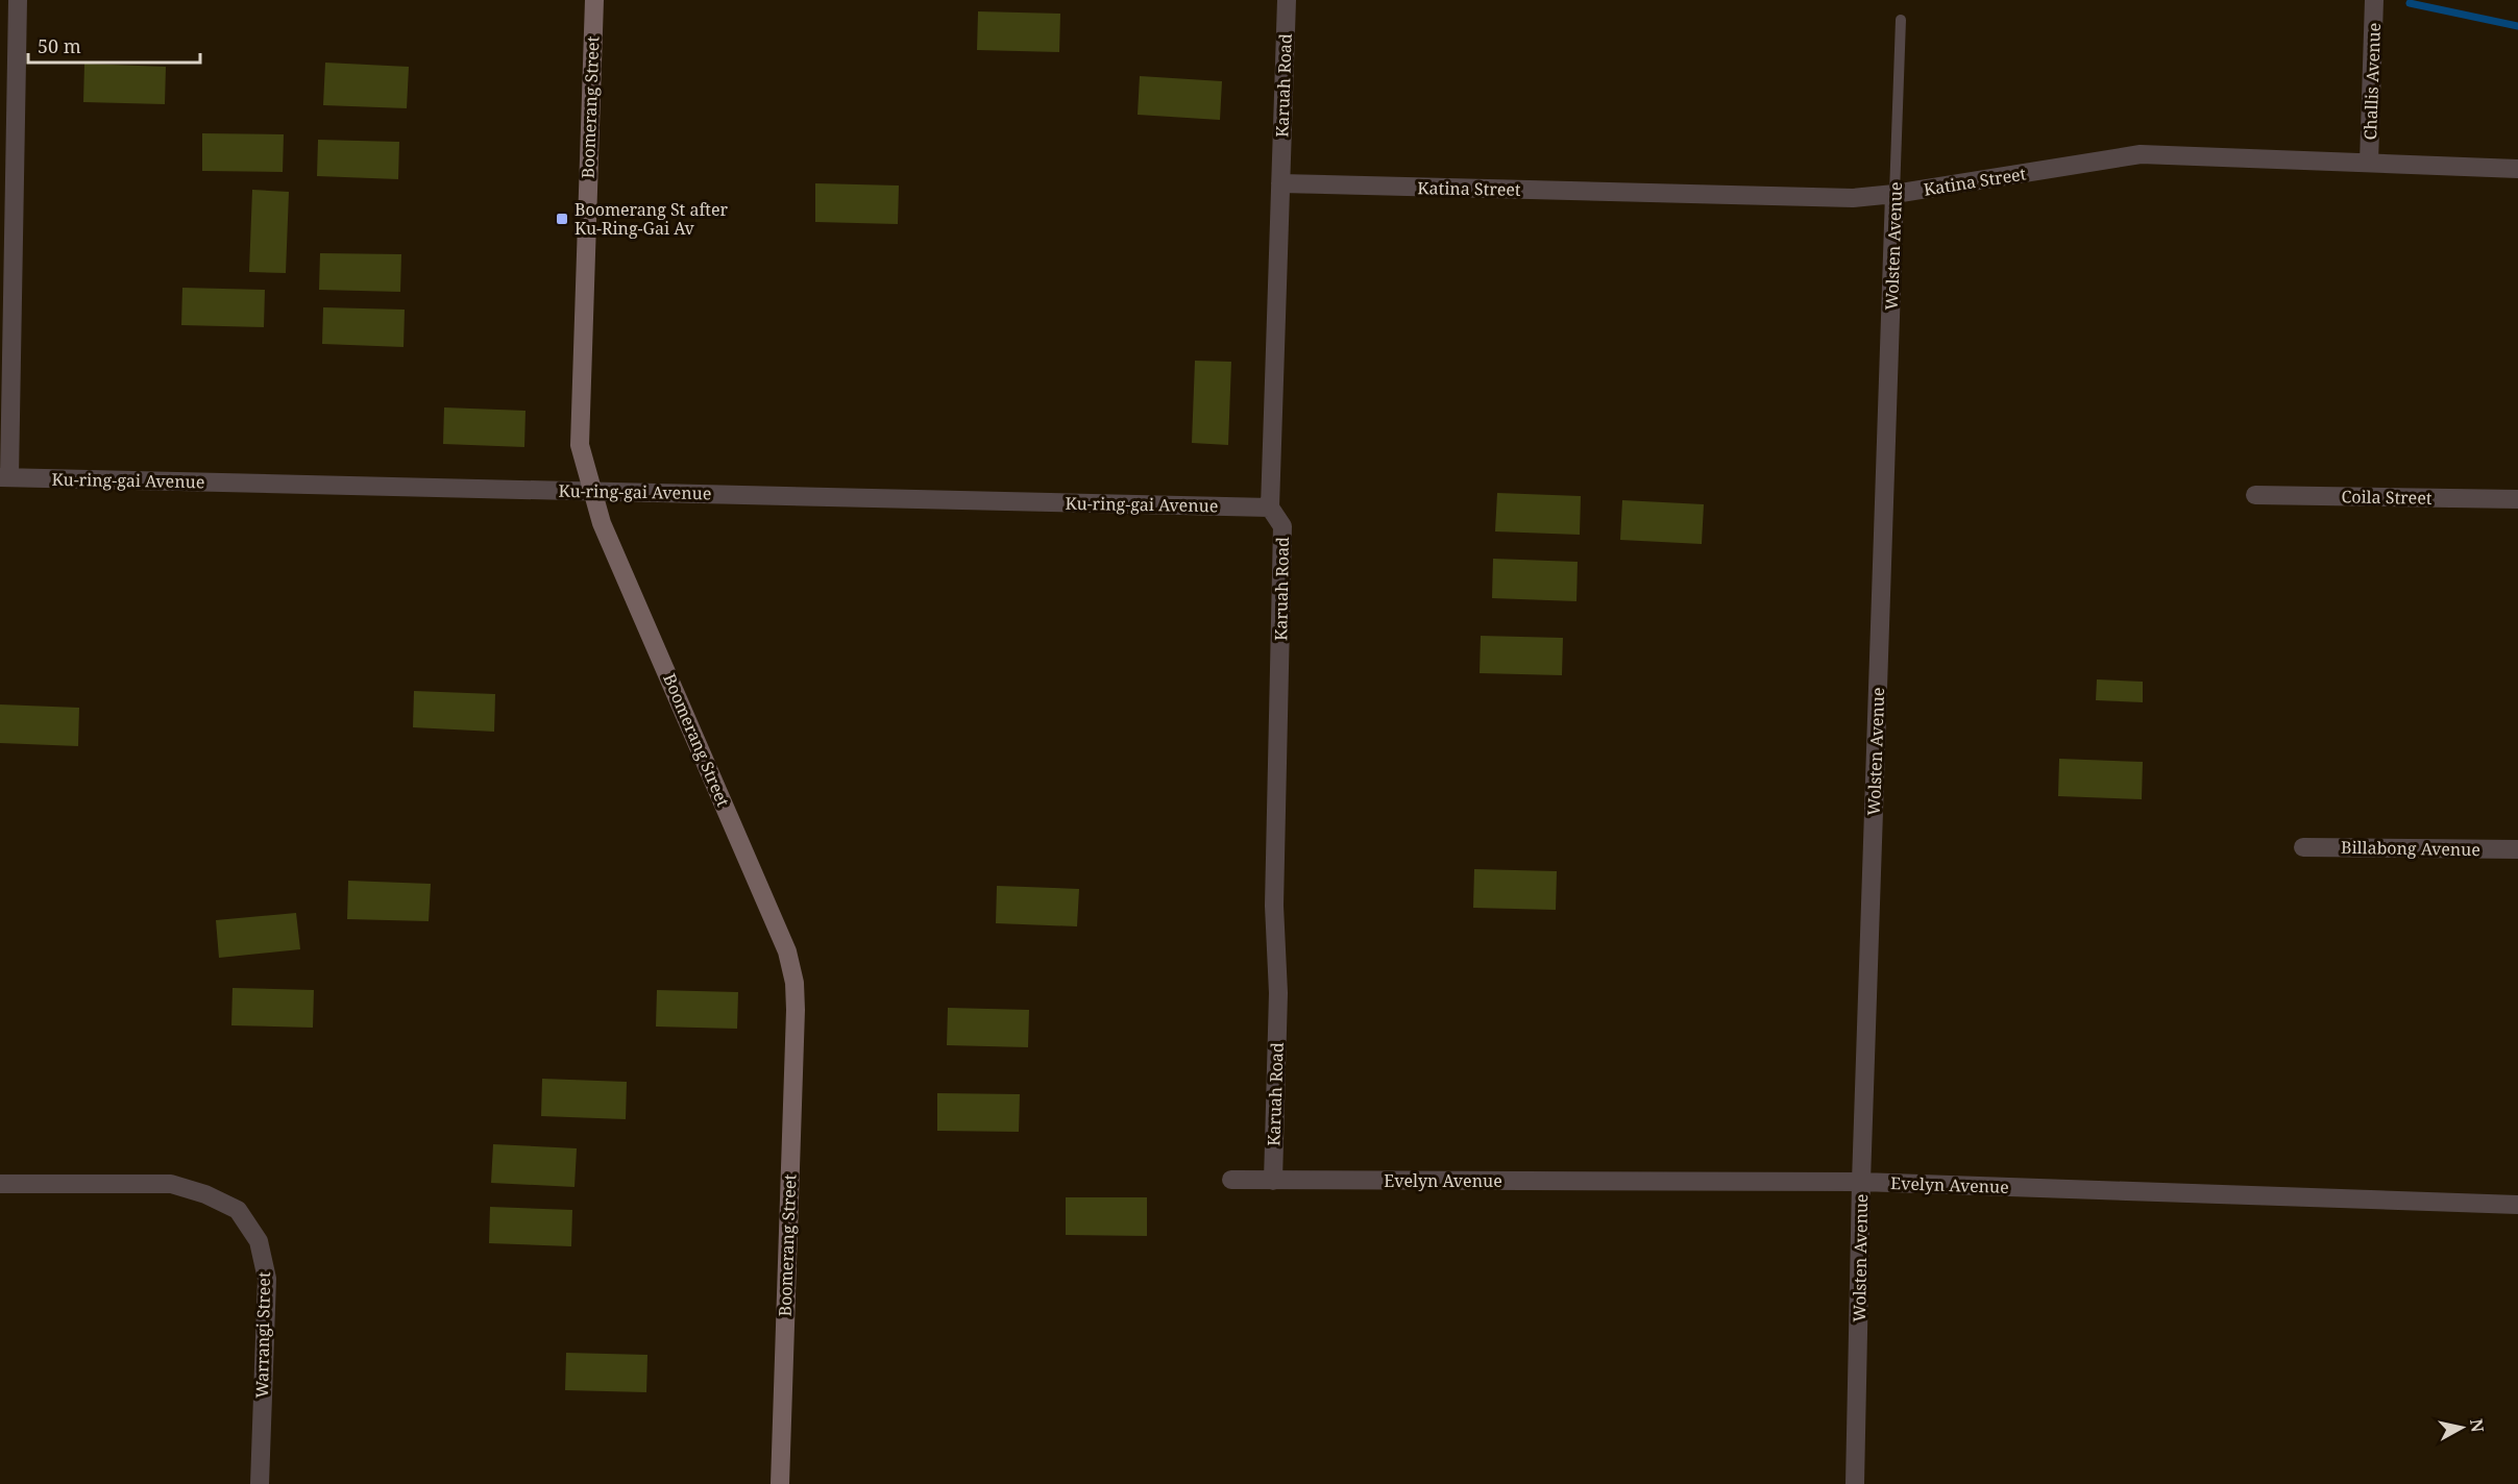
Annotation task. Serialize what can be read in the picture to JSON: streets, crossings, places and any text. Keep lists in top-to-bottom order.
{
  "streets": {
    "street": [
      "Challis Avenue",
      "Karuah Road",
      "Boomerang Street",
      "Katina Street",
      "Wolsten Avenue",
      "Ku-ring-gai Avenue",
      "Coila Street",
      "Billabong Avenue",
      "Evelyn Avenue",
      "Warrangi Street"
    ]
  },
  "crossings": [
    ["Challis Avenue", "Katina Street"],
    ["Karuah Road", "Katina Street"],
    ["Karuah Road", "Ku-ring-gai Avenue"],
    ["Karuah Road", "Evelyn Avenue"],
    ["Boomerang Street", "Ku-ring-gai Avenue"],
    ["Katina Street", "Wolsten Avenue"],
    ["Wolsten Avenue", "Evelyn Avenue"]
  ],
  "places": {
    "transit": ["Boomerang St after Ku-Ring-Gai Av"]
  },
  "scale_bar": "50 m",
  "north": "right"
}
